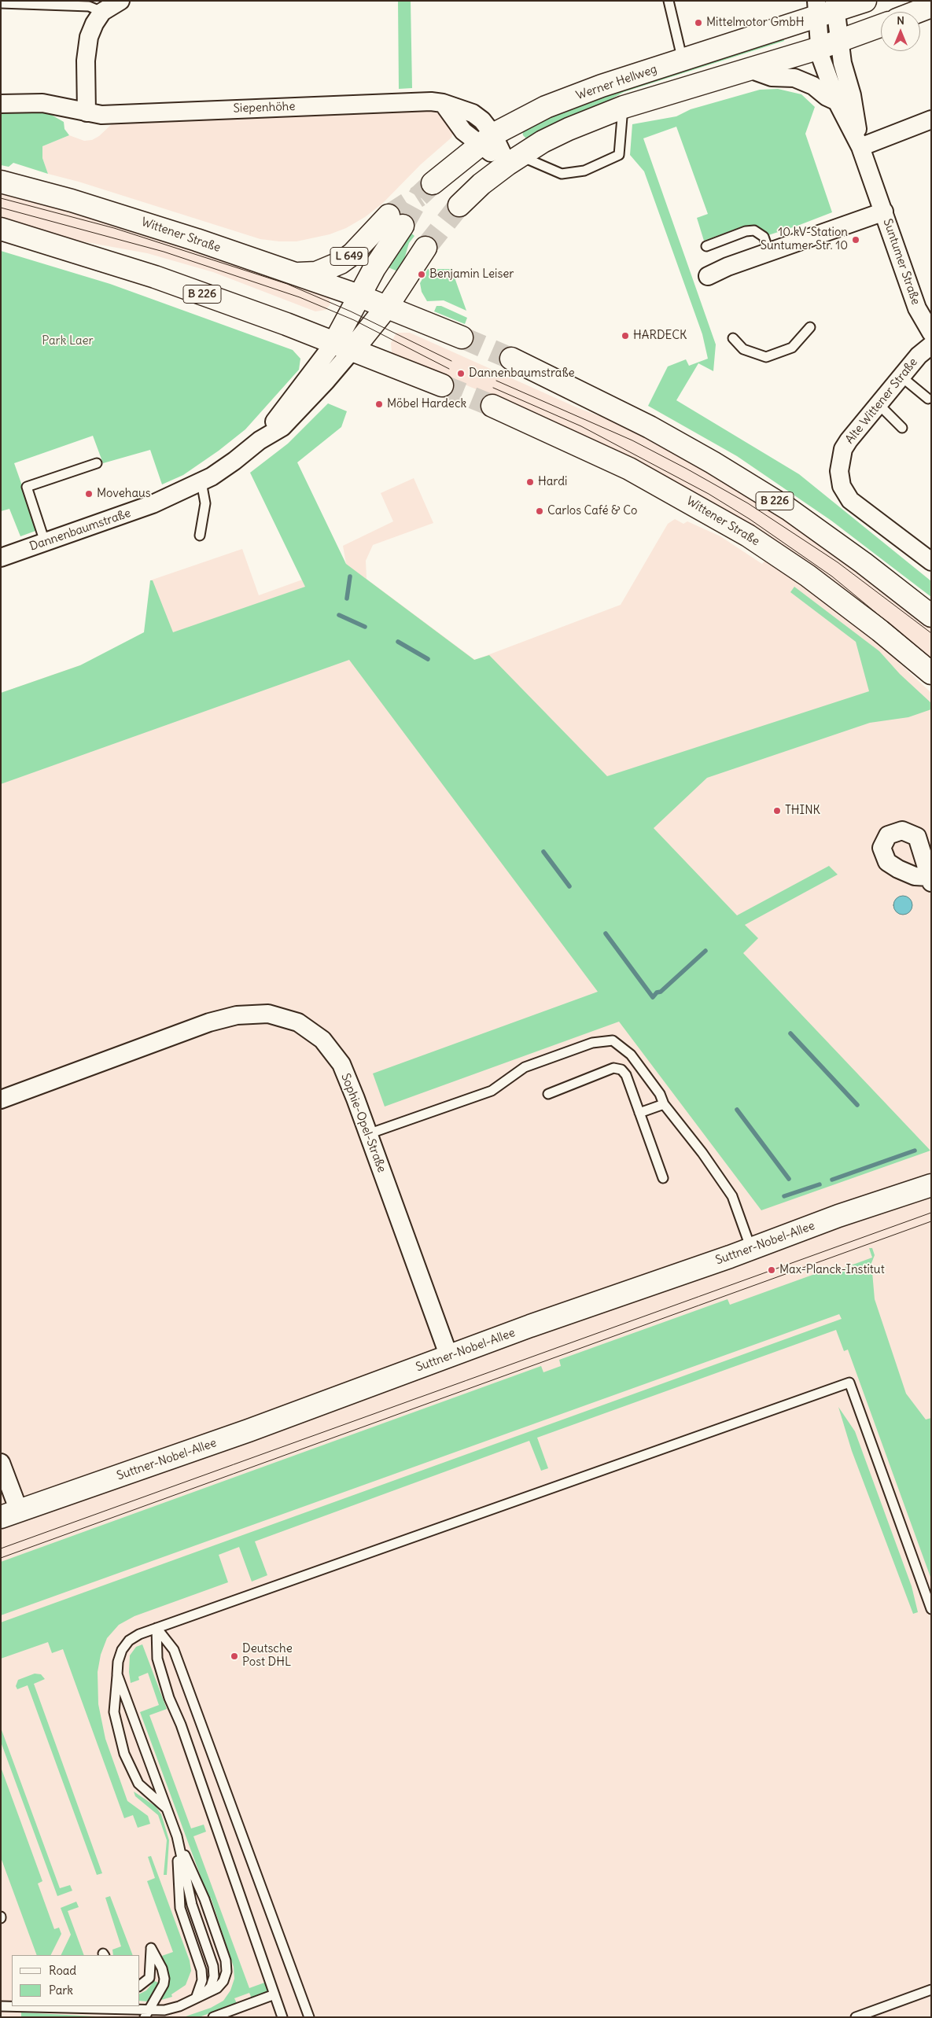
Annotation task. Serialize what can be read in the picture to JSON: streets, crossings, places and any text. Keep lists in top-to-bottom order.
{
  "streets": {
    "main road": [
      "Werner Hellweg",
      "Wittener Straße",
      "L 649",
      "B 226",
      "Suttner-Nobel-Allee"
    ],
    "street": [
      "Siepenhöhe",
      "Suntumer Straße",
      "Alte Wittener Straße",
      "Dannenbaumstraße",
      "Sophie-Opel-Straße"
    ]
  },
  "crossings": [
    ["Werner Hellweg", "Siepenhöhe"],
    ["Wittener Straße", "L 649"],
    ["L 649", "B 226"],
    ["L 649", "Dannenbaumstraße"],
    ["B 226", "Dannenbaumstraße"],
    ["Sophie-Opel-Straße", "Suttner-Nobel-Allee"]
  ],
  "parks": ["Park Laer"],
  "places": [
    "Mittelmotor GmbH",
    "10 kV-Station Suntumer Str. 10",
    "Benjamin Leiser",
    "HARDECK",
    "Dannenbaumstraße",
    "Möbel Hardeck",
    "Hardi",
    "Movehaus",
    "Carlos Café & Co",
    "THINK",
    "Max-Planck-Institut",
    "Deutsche Post DHL"
  ],
  "legend": ["Road", "Park"],
  "north": "top"
}
